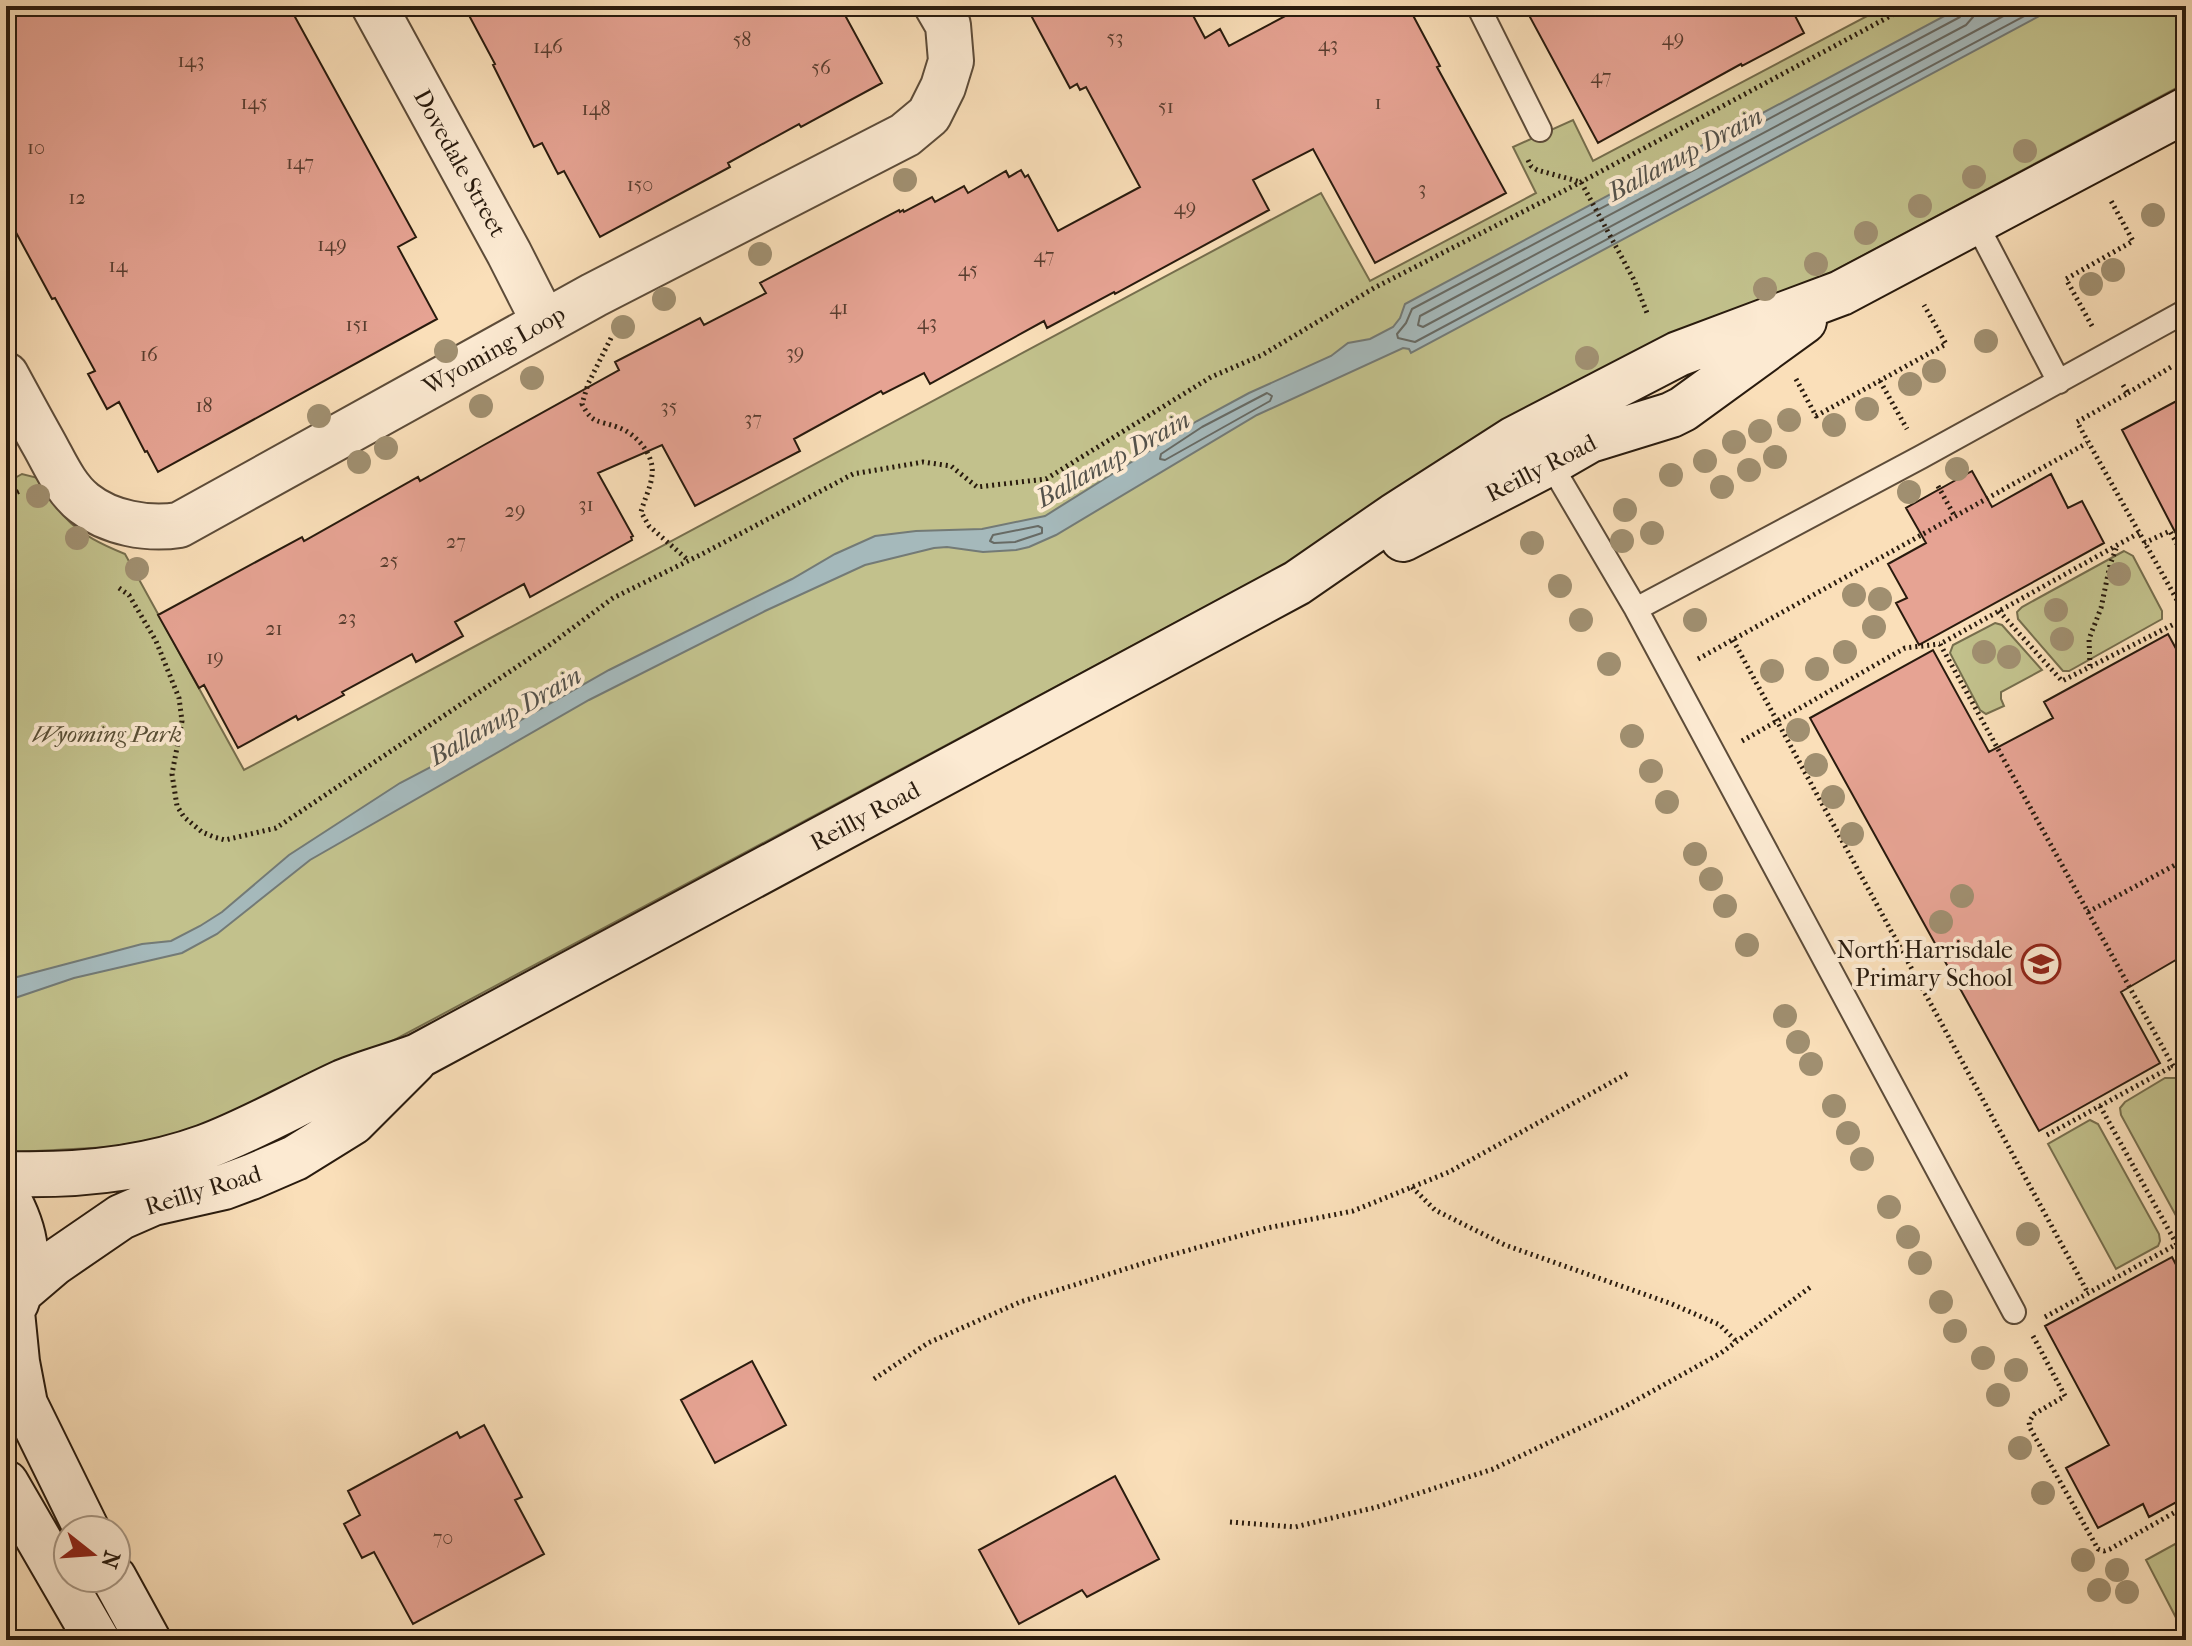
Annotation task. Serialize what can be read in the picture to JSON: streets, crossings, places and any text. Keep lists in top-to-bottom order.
{
  "streets": {
    "street": ["Dovedale Street", "Wyoming Loop", "Reilly Road"]
  },
  "crossings": [
    ["Dovedale Street", "Wyoming Loop"]
  ],
  "water": ["Ballanup Drain"],
  "parks": ["Wyoming Park"],
  "places": {
    "school or university": ["North Harrisdale Primary School"]
  },
  "house_numbers": [
    "53",
    "49",
    "58",
    "43",
    "146",
    "143",
    "56",
    "47",
    "145",
    "1",
    "51",
    "148",
    "10",
    "147",
    "150",
    "3",
    "12",
    "49",
    "149",
    "47",
    "14",
    "45",
    "41",
    "43",
    "151",
    "39",
    "16",
    "18",
    "35",
    "37",
    "31",
    "29",
    "27",
    "25",
    "23",
    "21",
    "19",
    "70"
  ],
  "north": "right"
}
